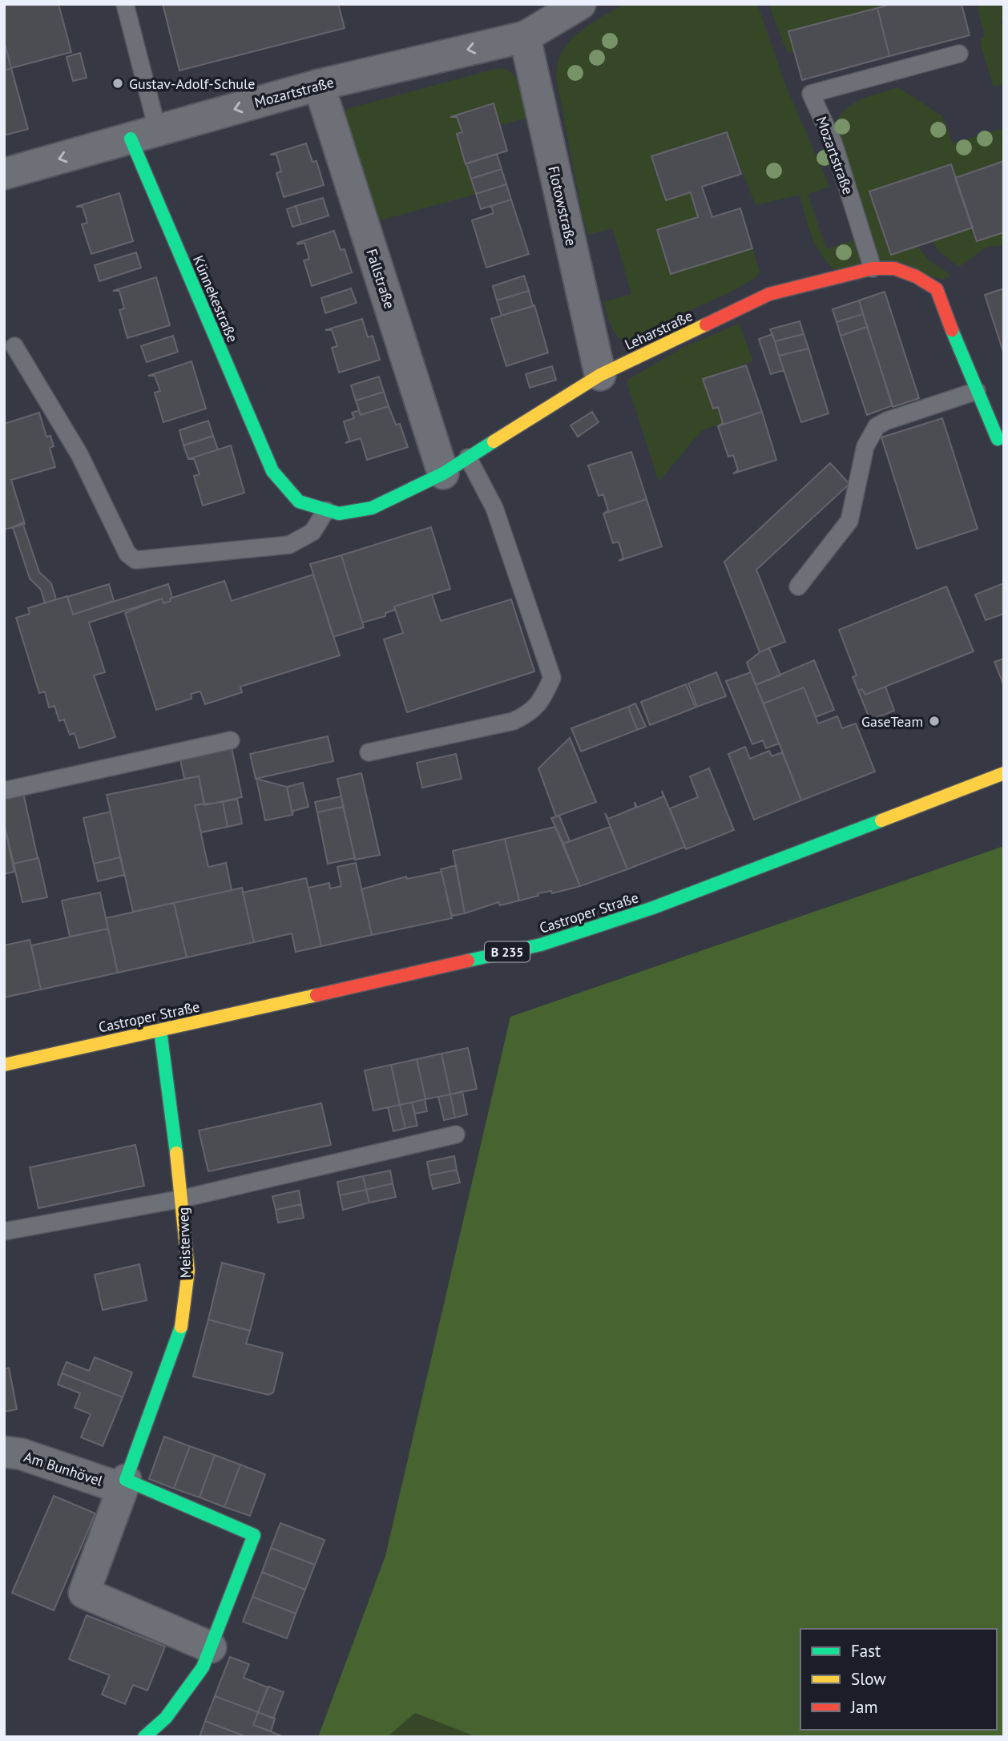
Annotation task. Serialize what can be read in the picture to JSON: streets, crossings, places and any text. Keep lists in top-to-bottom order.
{
  "streets": {
    "street": [
      "Mozartstraße",
      "Flotowstraße",
      "Fallstraße",
      "Künnekestraße",
      "Leharstraße",
      "Castroper Straße",
      "B 235",
      "Meisterweg",
      "Am Bunhövel"
    ]
  },
  "crossings": [
    ["Mozartstraße", "Flotowstraße"],
    ["Mozartstraße", "Fallstraße"],
    ["Mozartstraße", "Künnekestraße"],
    ["Mozartstraße", "Leharstraße"],
    ["Flotowstraße", "Leharstraße"],
    ["Fallstraße", "Leharstraße"],
    ["Künnekestraße", "Leharstraße"],
    ["Castroper Straße", "Meisterweg"],
    ["Meisterweg", "Am Bunhövel"]
  ],
  "one_way": ["Mozartstraße"],
  "places": ["Gustav-Adolf-Schule", "GaseTeam"],
  "legend": ["Fast", "Slow", "Jam"]
}
